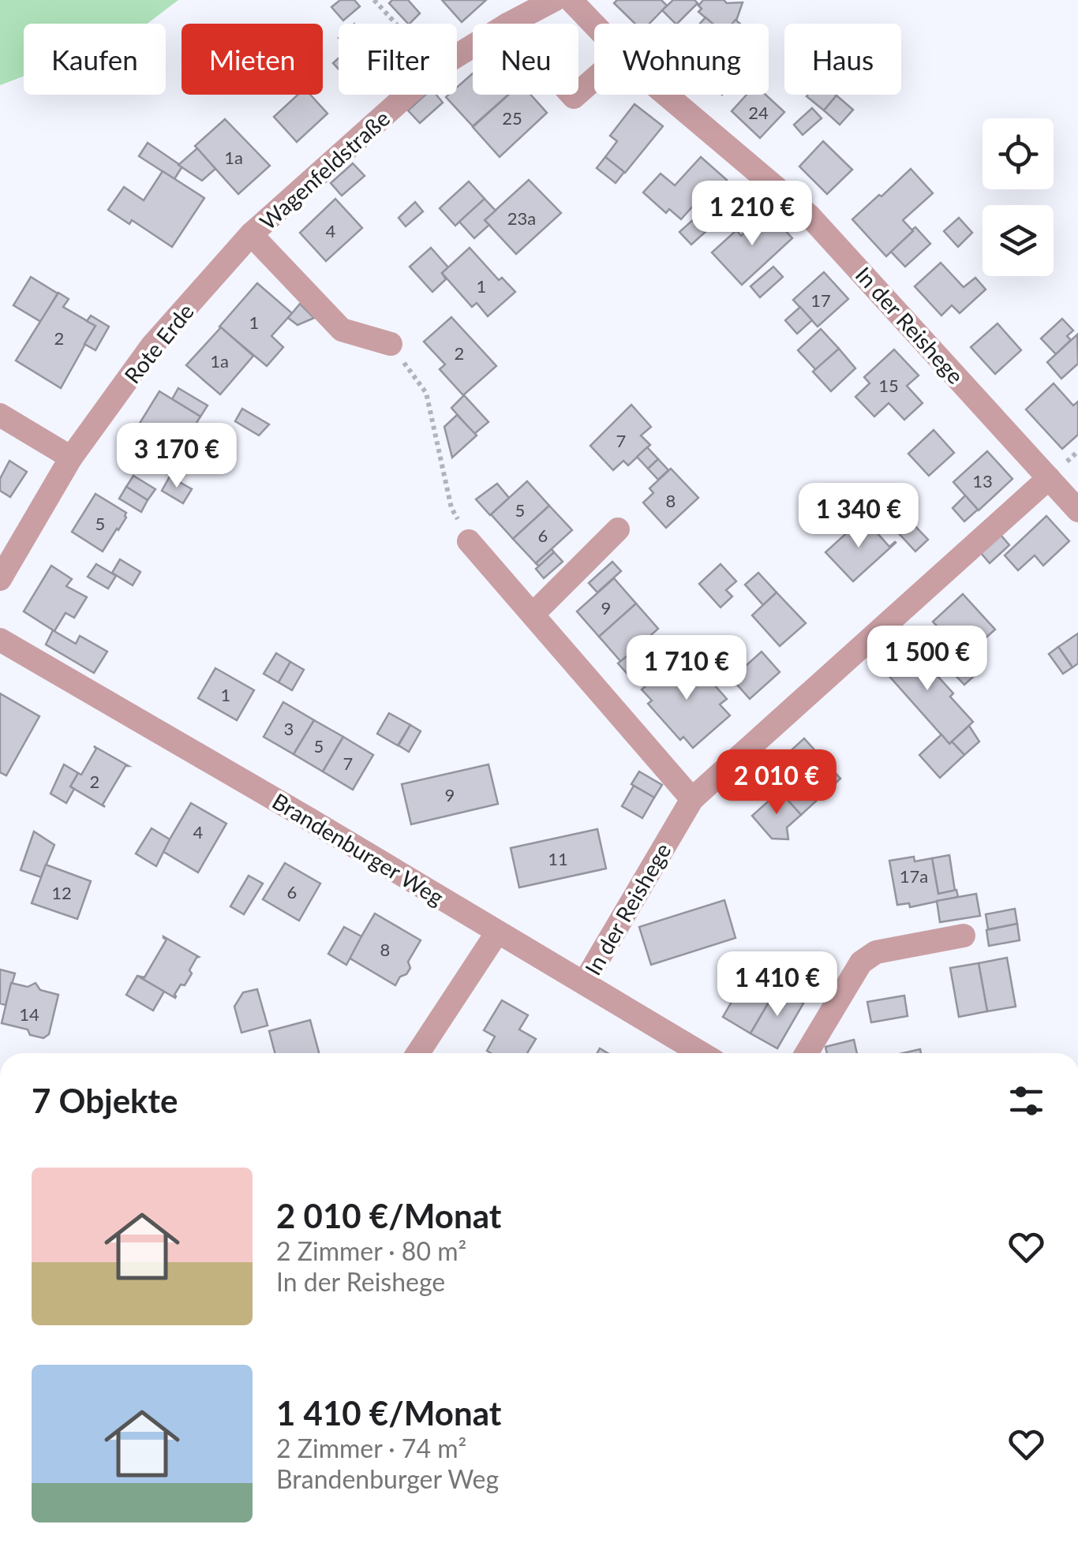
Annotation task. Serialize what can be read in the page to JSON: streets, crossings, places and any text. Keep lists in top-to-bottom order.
{
  "streets": {
    "street": [
      "Wagenfeldstraße",
      "In der Reishege",
      "Rote Erde",
      "Brandenburger Weg"
    ]
  },
  "crossings": [
    ["Wagenfeldstraße", "Rote Erde"],
    ["In der Reishege", "Brandenburger Weg"]
  ],
  "house_numbers": [
    "24",
    "25",
    "1a",
    "23a",
    "4",
    "1",
    "17",
    "1",
    "2",
    "2",
    "1a",
    "15",
    "7",
    "13",
    "8",
    "5",
    "5",
    "6",
    "9",
    "1",
    "3",
    "5",
    "7",
    "2",
    "9",
    "4",
    "11",
    "17a",
    "6",
    "12",
    "8",
    "14"
  ],
  "page": {
    "chip": [
      "Kaufen",
      "Mieten",
      "Filter",
      "Neu",
      "Wohnung",
      "Haus"
    ],
    "price": [
      "1 210 €",
      "3 170 €",
      "1 340 €",
      "1 500 €",
      "1 710 €",
      "2 010 €",
      "1 410 €"
    ],
    "heading": "7 Objekte",
    "list": [
      {
        "name": "2 010 €/Monat",
        "note": "2 Zimmer · 80 m² · In der Reishege"
      },
      {
        "name": "1 410 €/Monat",
        "note": "2 Zimmer · 74 m² · Brandenburger Weg"
      }
    ]
  }
}
